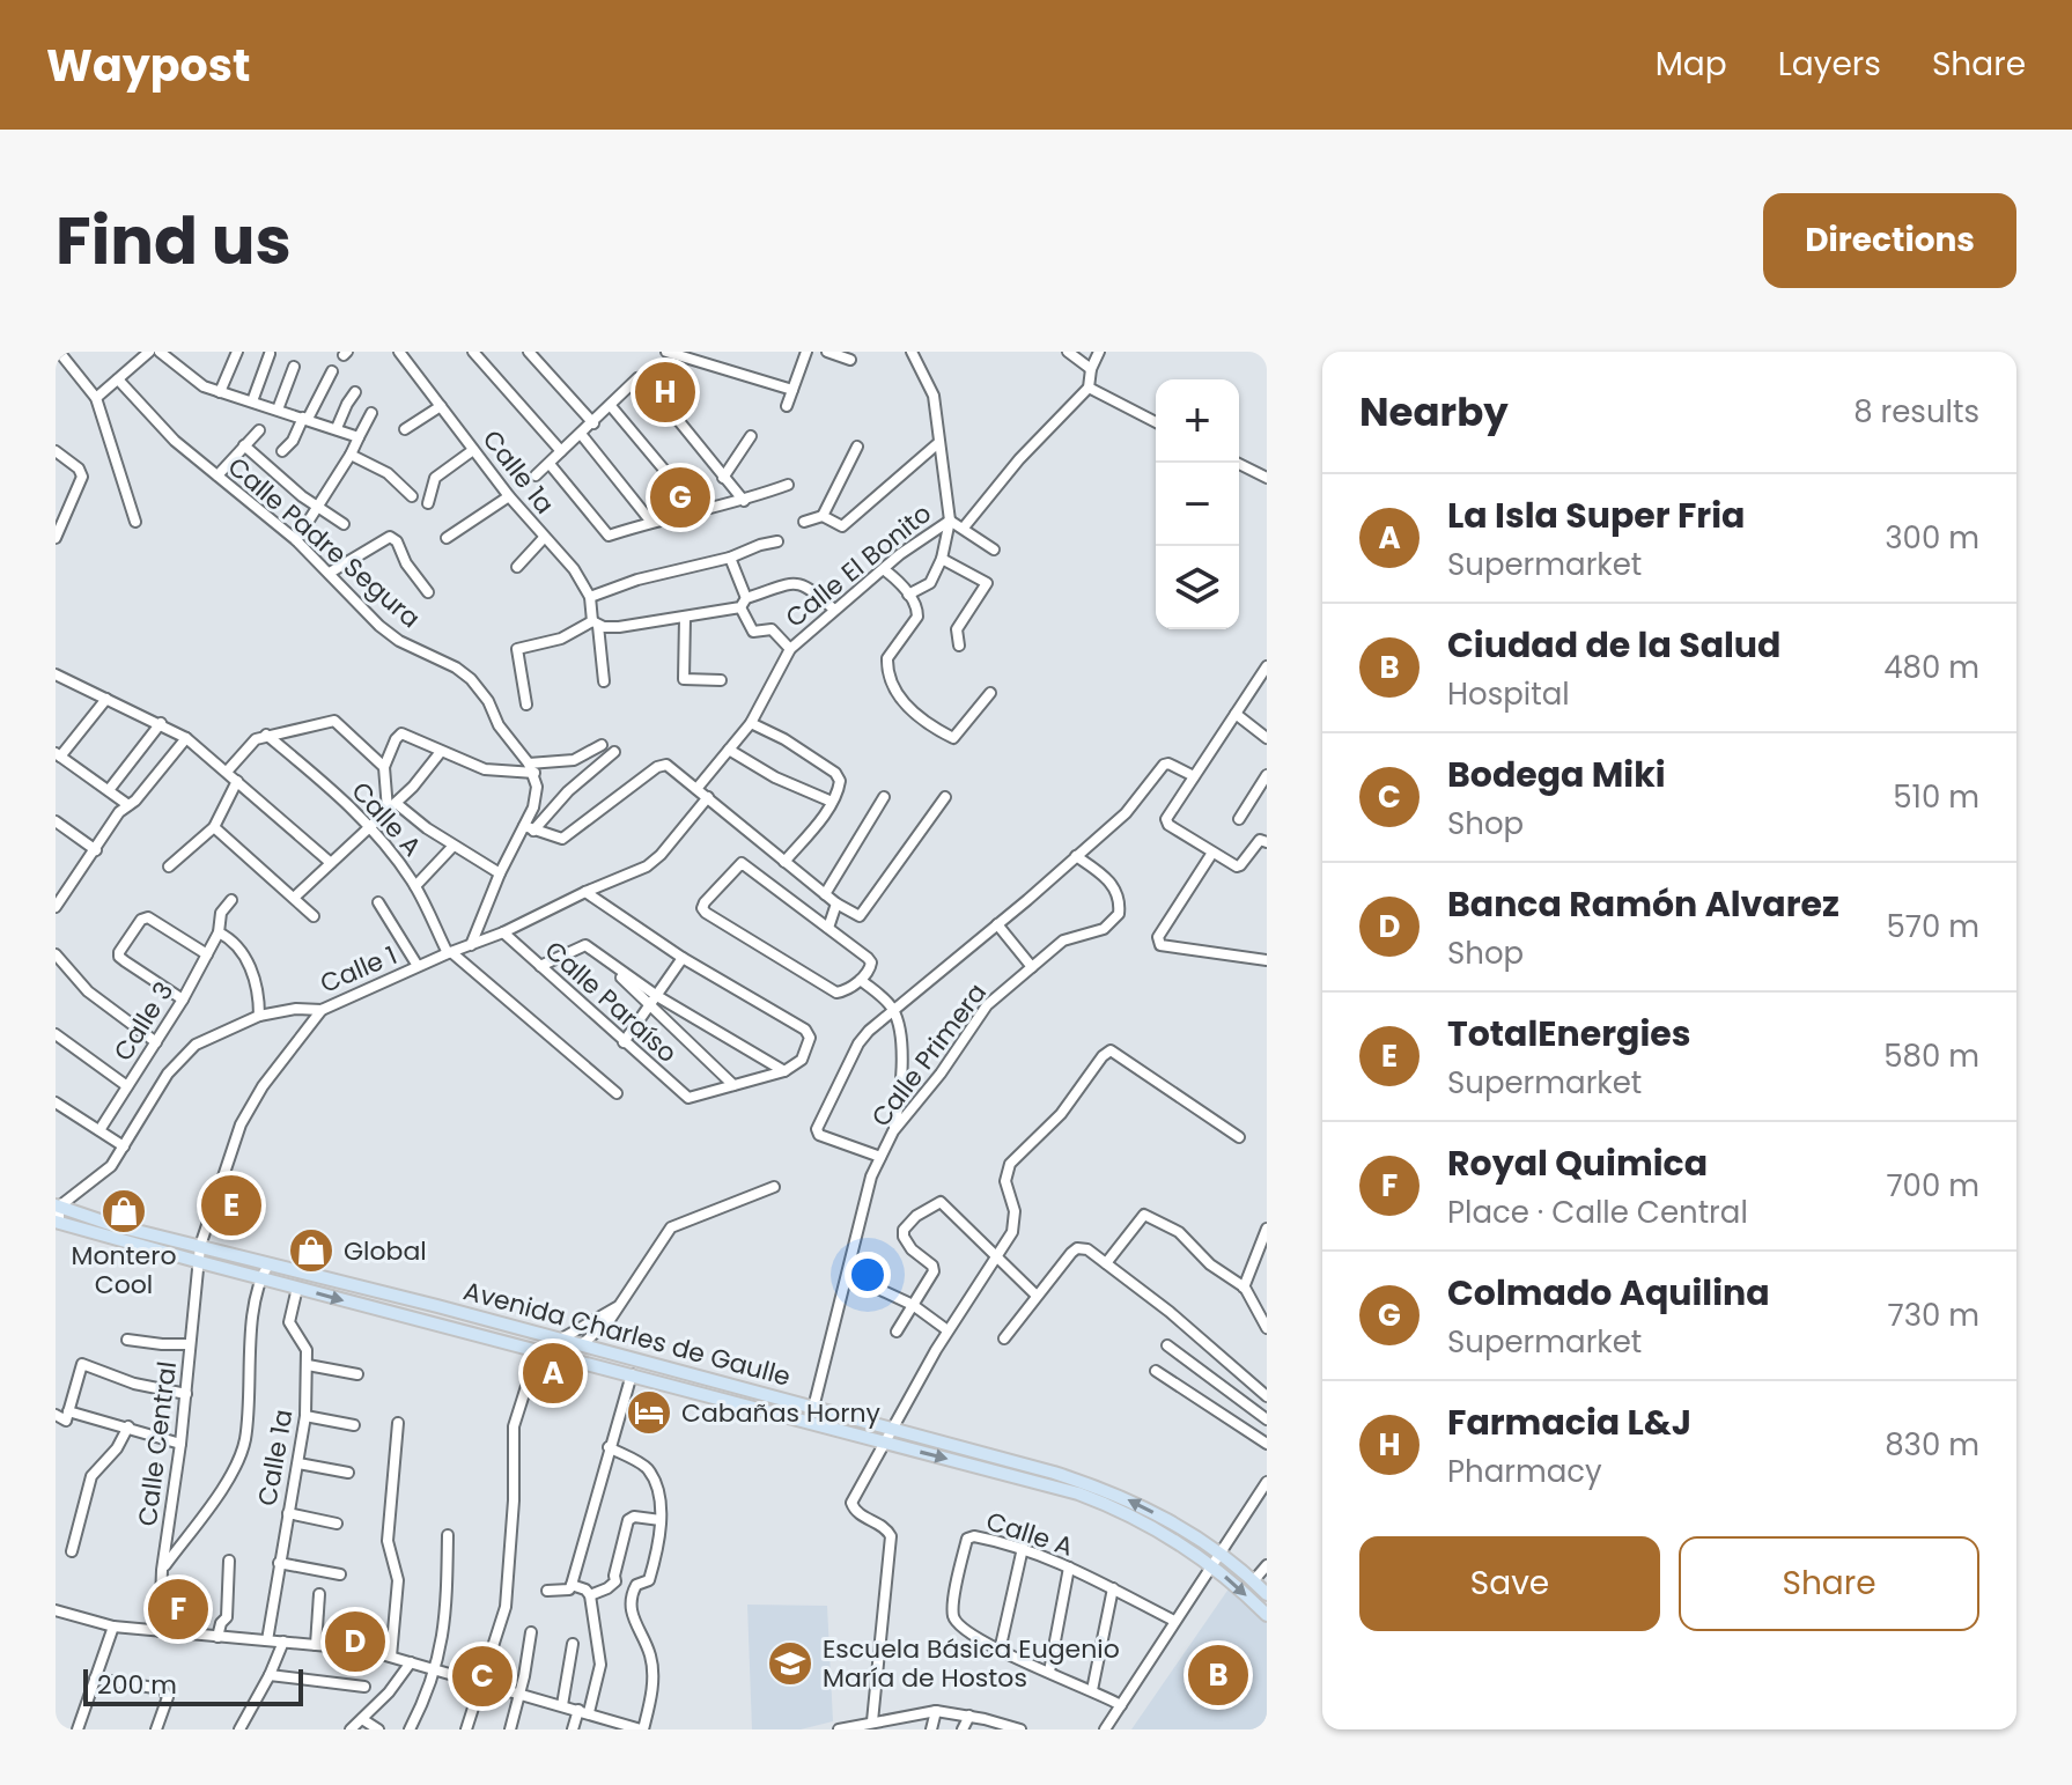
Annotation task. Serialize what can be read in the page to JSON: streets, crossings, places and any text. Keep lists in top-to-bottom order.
{
  "streets": {
    "main road": ["Avenida Charles de Gaulle"],
    "street": [
      "Calle 1a",
      "Calle Padre Segura",
      "Calle El Bonito",
      "Calle A",
      "Calle 1",
      "Calle Paraíso",
      "Calle 3",
      "Calle Primera",
      "Calle Central"
    ]
  },
  "crossings": [
    ["Calle 1a", "Avenida Charles de Gaulle"],
    ["Calle A", "Calle 1"],
    ["Calle 1", "Calle Paraíso"],
    ["Calle 1", "Avenida Charles de Gaulle"],
    ["Calle 1", "Calle Central"],
    ["Calle Primera", "Avenida Charles de Gaulle"],
    ["Avenida Charles de Gaulle", "Calle Central"]
  ],
  "places": {
    "shop": ["Montero Cool", "Global"],
    "hotel": ["Cabañas Horny"],
    "school or university": ["Escuela Básica Eugenio María de Hostos"]
  },
  "scale_bar": "200 m",
  "page": {
    "header": "Waypost",
    "nav": ["Map", "Layers", "Share"],
    "title": "Find us",
    "buttons": [
      "Directions",
      ["Save", "Share"]
    ],
    "heading": ["Nearby", "8 results"],
    "pins": [
      "H",
      "G",
      "E",
      "A",
      "F",
      "D",
      "B",
      "C"
    ],
    "map_buttons": ["+", "−"],
    "list": [
      {
        "mark": "A",
        "name": "La Isla Super Fria",
        "note": "Supermarket",
        "value": "300 m"
      },
      {
        "mark": "B",
        "name": "Ciudad de la Salud",
        "note": "Hospital",
        "value": "480 m"
      },
      {
        "mark": "C",
        "name": "Bodega Miki",
        "note": "Shop",
        "value": "510 m"
      },
      {
        "mark": "D",
        "name": "Banca Ramón Alvarez",
        "note": "Shop",
        "value": "570 m"
      },
      {
        "mark": "E",
        "name": "TotalEnergies",
        "note": "Supermarket",
        "value": "580 m"
      },
      {
        "mark": "F",
        "name": "Royal Quimica",
        "note": "Place · Calle Central",
        "value": "700 m"
      },
      {
        "mark": "G",
        "name": "Colmado Aquilina",
        "note": "Supermarket",
        "value": "730 m"
      },
      {
        "mark": "H",
        "name": "Farmacia L&J",
        "note": "Pharmacy",
        "value": "830 m"
      }
    ],
    "scale": "200 m"
  }
}
